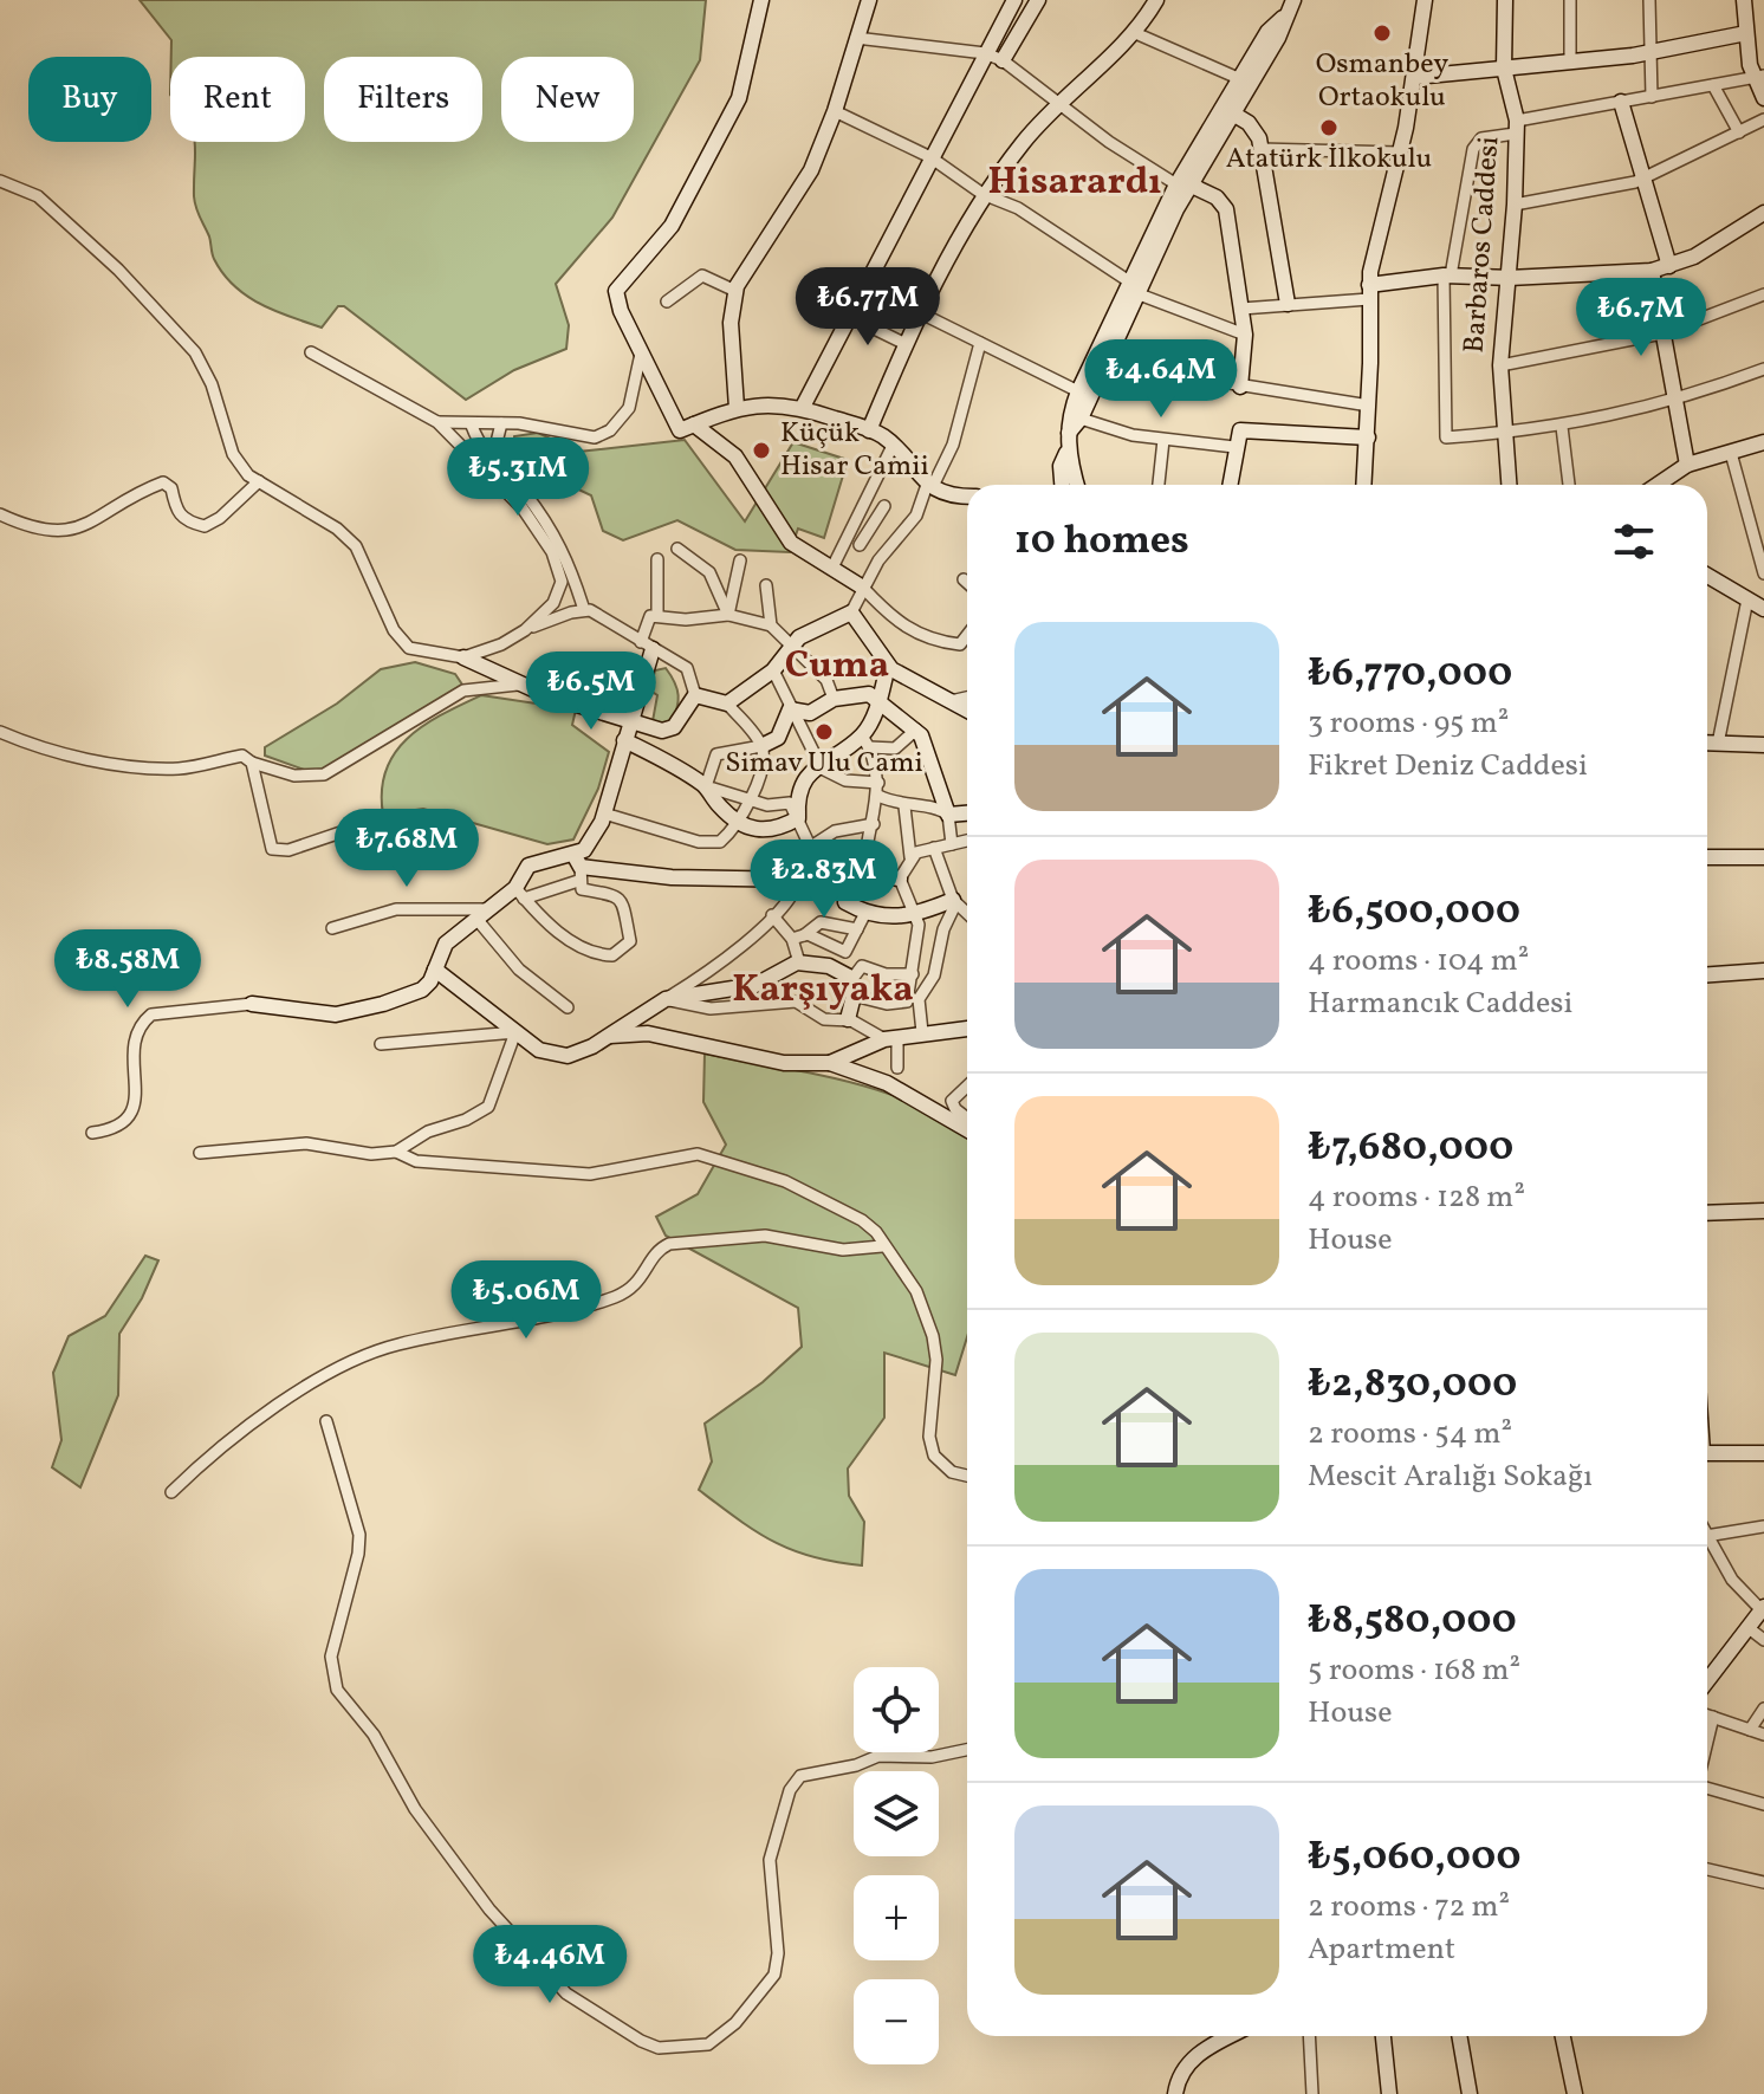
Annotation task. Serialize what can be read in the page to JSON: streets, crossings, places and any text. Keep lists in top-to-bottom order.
{
  "streets": {
    "street": ["Barbaros Caddesi"]
  },
  "districts": ["Hisarardı", "Cuma", "Karşıyaka"],
  "places": [
    "Osmanbey Ortaokulu",
    "Atatürk İlkokulu",
    "Küçük Hisar Camii",
    "Simav Ulu Cami"
  ],
  "page": {
    "chip": [
      "Buy",
      "Rent",
      "Filters",
      "New"
    ],
    "price": [
      "₺6.77M",
      "₺6.7M",
      "₺4.64M",
      "₺5.31M",
      "₺6.5M",
      "₺7.68M",
      "₺2.83M",
      "₺8.58M",
      "₺5.06M",
      "₺4.46M"
    ],
    "heading": "10 homes",
    "list": [
      {
        "name": "₺6,770,000",
        "note": "3 rooms · 95 m² · Fikret Deniz Caddesi"
      },
      {
        "name": "₺6,500,000",
        "note": "4 rooms · 104 m² · Harmancık Caddesi"
      },
      {
        "name": "₺7,680,000",
        "note": "4 rooms · 128 m² · House"
      },
      {
        "name": "₺2,830,000",
        "note": "2 rooms · 54 m² · Mescit Aralığı Sokağı"
      },
      {
        "name": "₺8,580,000",
        "note": "5 rooms · 168 m² · House"
      },
      {
        "name": "₺5,060,000",
        "note": "2 rooms · 72 m² · Apartment"
      }
    ],
    "map_buttons": ["+", "−"]
  }
}
